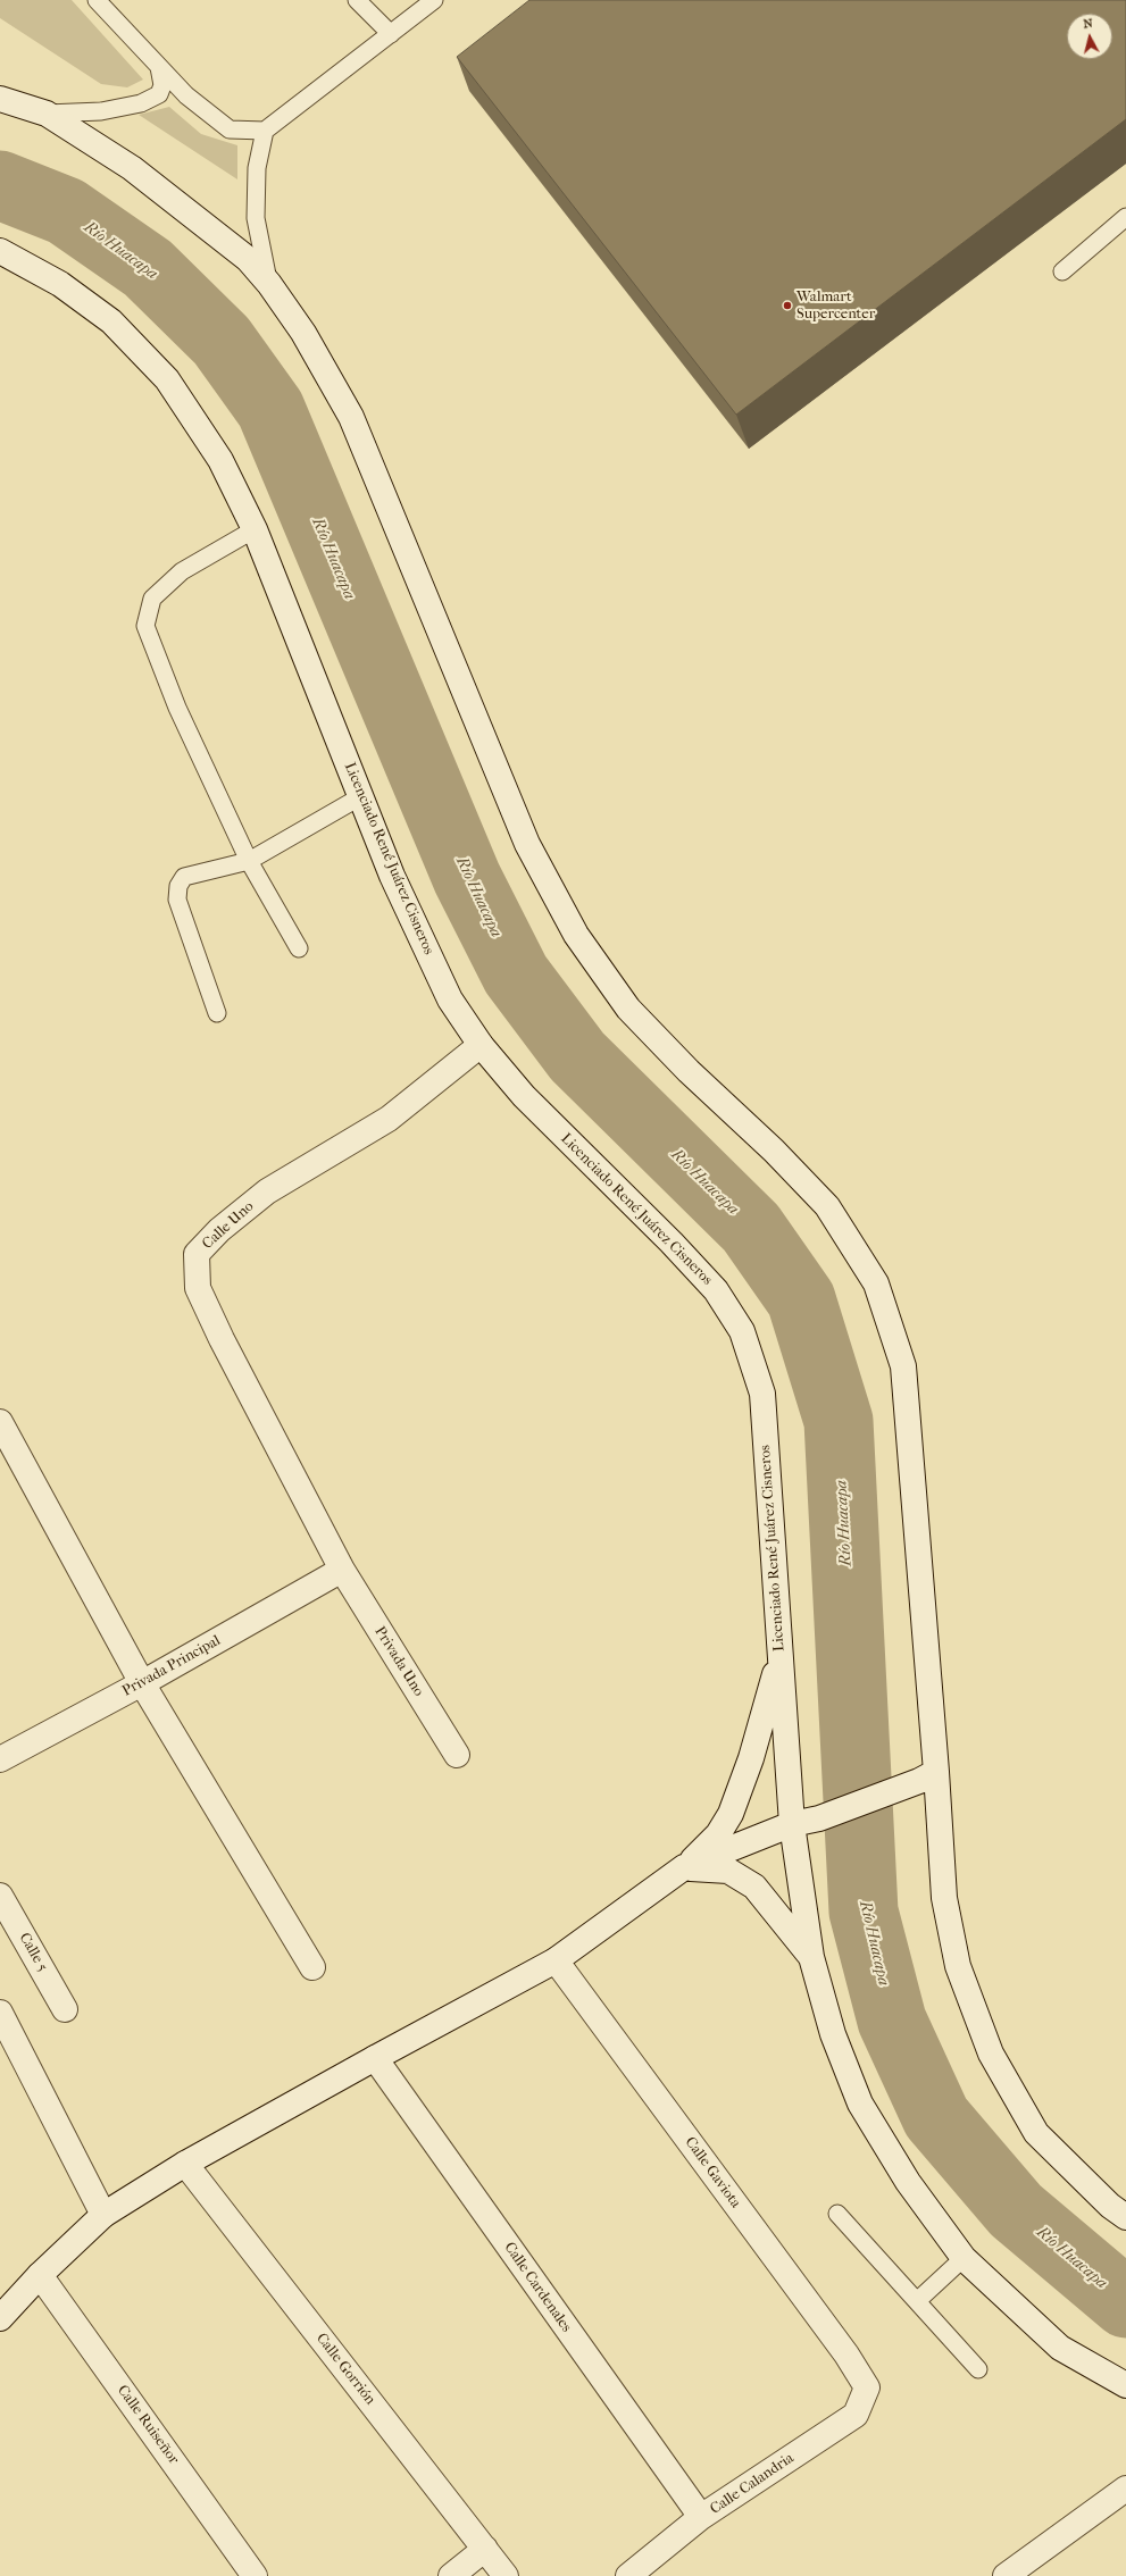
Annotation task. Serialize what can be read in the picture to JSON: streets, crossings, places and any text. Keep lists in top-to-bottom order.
{
  "streets": {
    "street": [
      "Licenciado René Juárez Cisneros",
      "Calle Uno",
      "Privada Uno",
      "Privada Principal",
      "Calle 5",
      "Calle Gaviota",
      "Calle Cardenales",
      "Calle Gorrión",
      "Calle Ruiseñor",
      "Calle Calandria"
    ]
  },
  "crossings": [
    ["Licenciado René Juárez Cisneros", "Calle Uno"],
    ["Calle Uno", "Privada Uno"],
    ["Calle Uno", "Privada Principal"],
    ["Privada Uno", "Privada Principal"],
    ["Calle Gaviota", "Calle Calandria"],
    ["Calle Cardenales", "Calle Calandria"]
  ],
  "water": ["Río Huacapa"],
  "places": ["Walmart Supercenter"],
  "north": "top"
}
